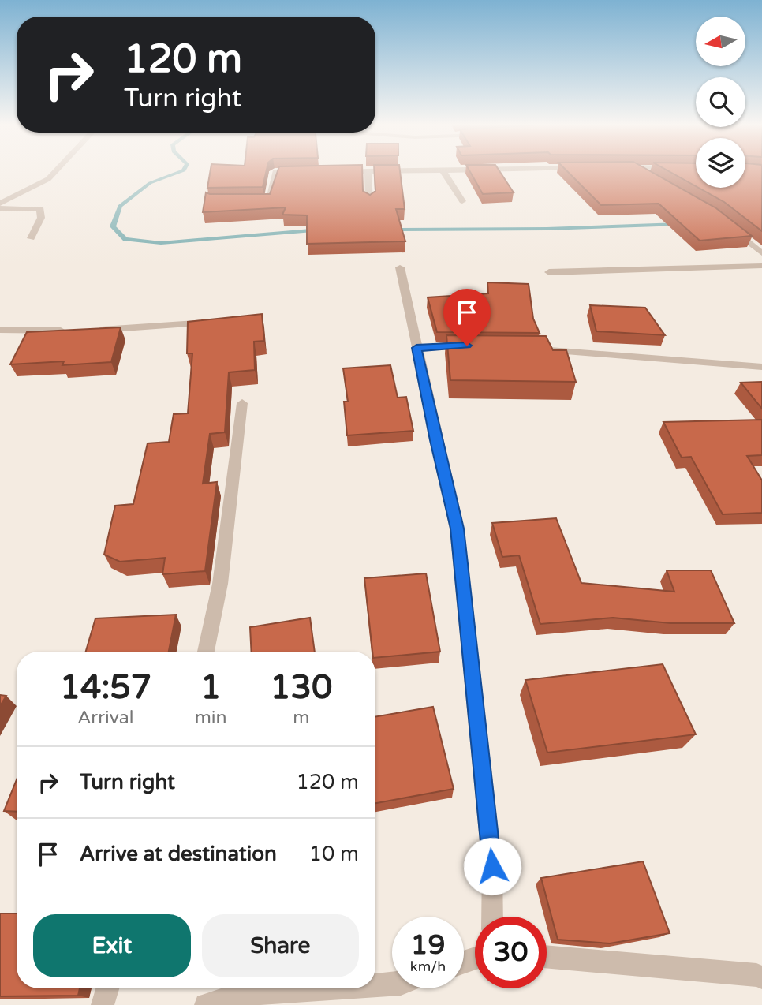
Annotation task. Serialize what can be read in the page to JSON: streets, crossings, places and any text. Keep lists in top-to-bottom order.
{
  "north": "left",
  "page": {
    "turn": ["120 m", "Turn right"],
    "eta": [
      "14:57",
      "Arrival",
      "1",
      "min",
      "130",
      "m"
    ],
    "list": [
      {
        "name": "Turn right",
        "value": "120 m"
      },
      {
        "name": "Arrive at destination",
        "value": "10 m"
      }
    ],
    "buttons": ["Exit", "Share"],
    "speed": "19 km/h",
    "limit": "30"
  }
}
